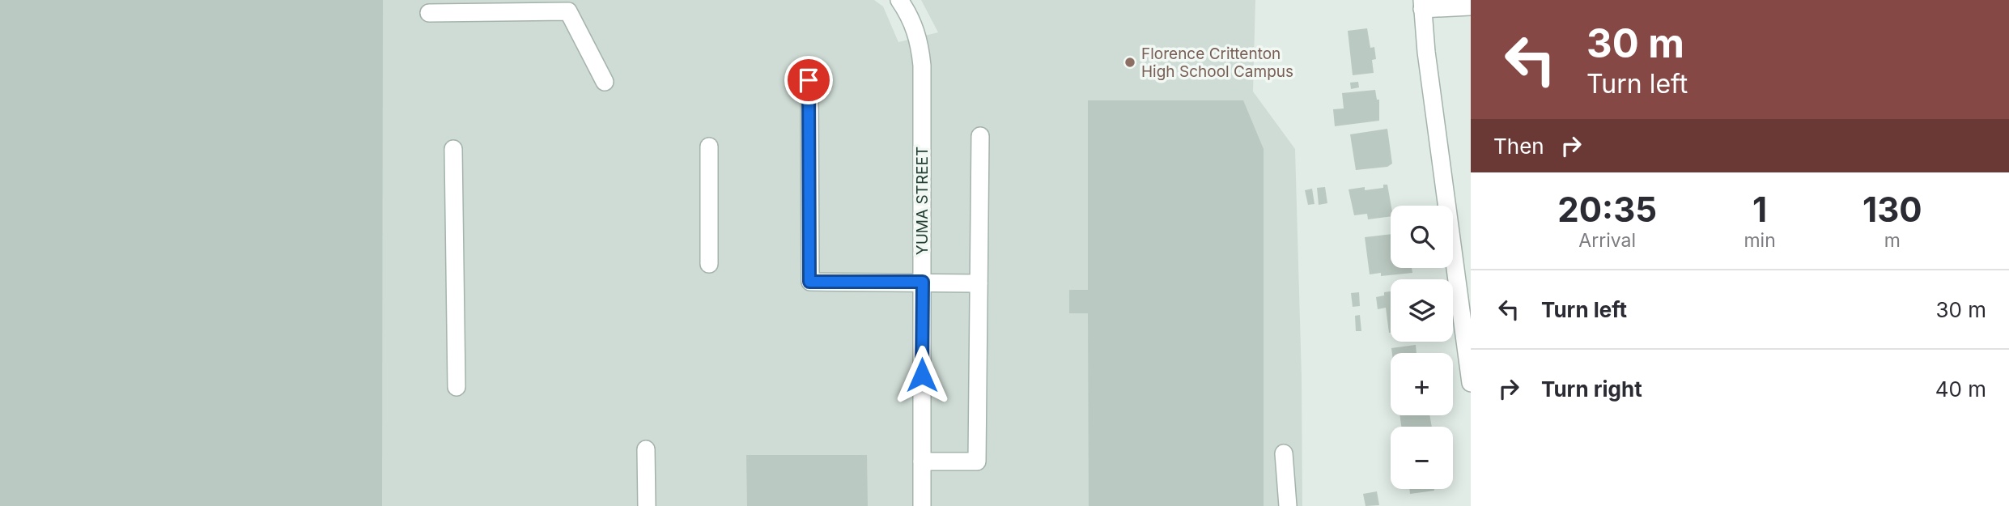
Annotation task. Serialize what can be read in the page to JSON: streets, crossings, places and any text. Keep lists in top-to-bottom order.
{
  "streets": {
    "street": ["YUMA STREET"]
  },
  "places": ["Florence Crittenton High School Campus"],
  "page": {
    "turn": ["30 m", "Turn left"],
    "then": "Then",
    "eta": [
      "20:35",
      "Arrival",
      "1",
      "min",
      "130",
      "m"
    ],
    "map_buttons": ["+", "−"],
    "list": [
      {
        "name": "Turn left",
        "value": "30 m"
      },
      {
        "name": "Turn right",
        "value": "40 m"
      }
    ]
  }
}
